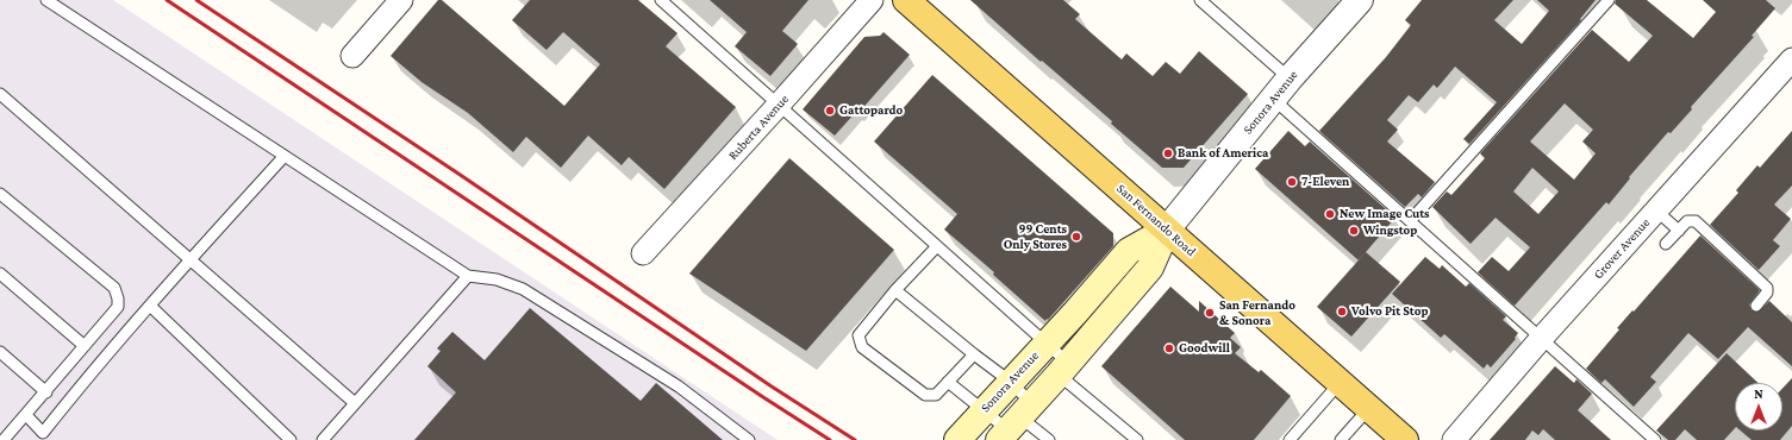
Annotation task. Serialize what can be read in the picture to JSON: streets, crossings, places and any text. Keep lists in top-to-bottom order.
{
  "streets": {
    "main road": ["Sonora Avenue", "San Fernando Road"],
    "street": ["Ruberta Avenue", "Grover Avenue"]
  },
  "crossings": [
    ["Sonora Avenue", "San Fernando Road"]
  ],
  "places": [
    "Gattopardo",
    "Bank of America",
    "7-Eleven",
    "New Image Cuts",
    "Wingstop",
    "99 Cents Only Stores",
    "Volvo Pit Stop",
    "San Fernando & Sonora",
    "Goodwill"
  ],
  "north": "top"
}
